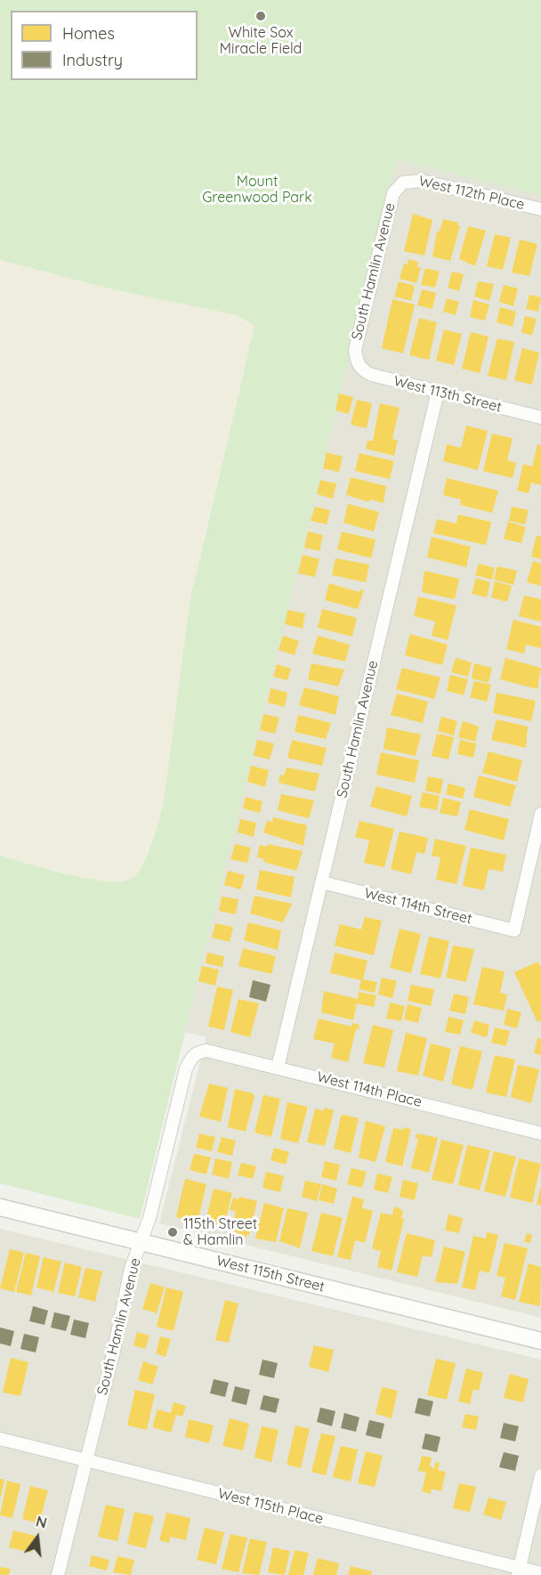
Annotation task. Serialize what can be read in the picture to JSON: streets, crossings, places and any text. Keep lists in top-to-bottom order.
{
  "streets": {
    "street": [
      "West 112th Place",
      "South Hamlin Avenue",
      "West 113th Street",
      "West 114th Street",
      "West 114th Place",
      "West 115th Street",
      "West 115th Place"
    ]
  },
  "crossings": [
    ["West 112th Place", "South Hamlin Avenue"],
    ["South Hamlin Avenue", "West 113th Street"],
    ["South Hamlin Avenue", "West 114th Street"],
    ["South Hamlin Avenue", "West 114th Place"],
    ["South Hamlin Avenue", "West 115th Street"],
    ["South Hamlin Avenue", "West 115th Place"]
  ],
  "parks": ["Mount Greenwood Park"],
  "places": ["White Sox Miracle Field", "115th Street & Hamlin"],
  "legend": ["Homes", "Industry"],
  "north": "top"
}
